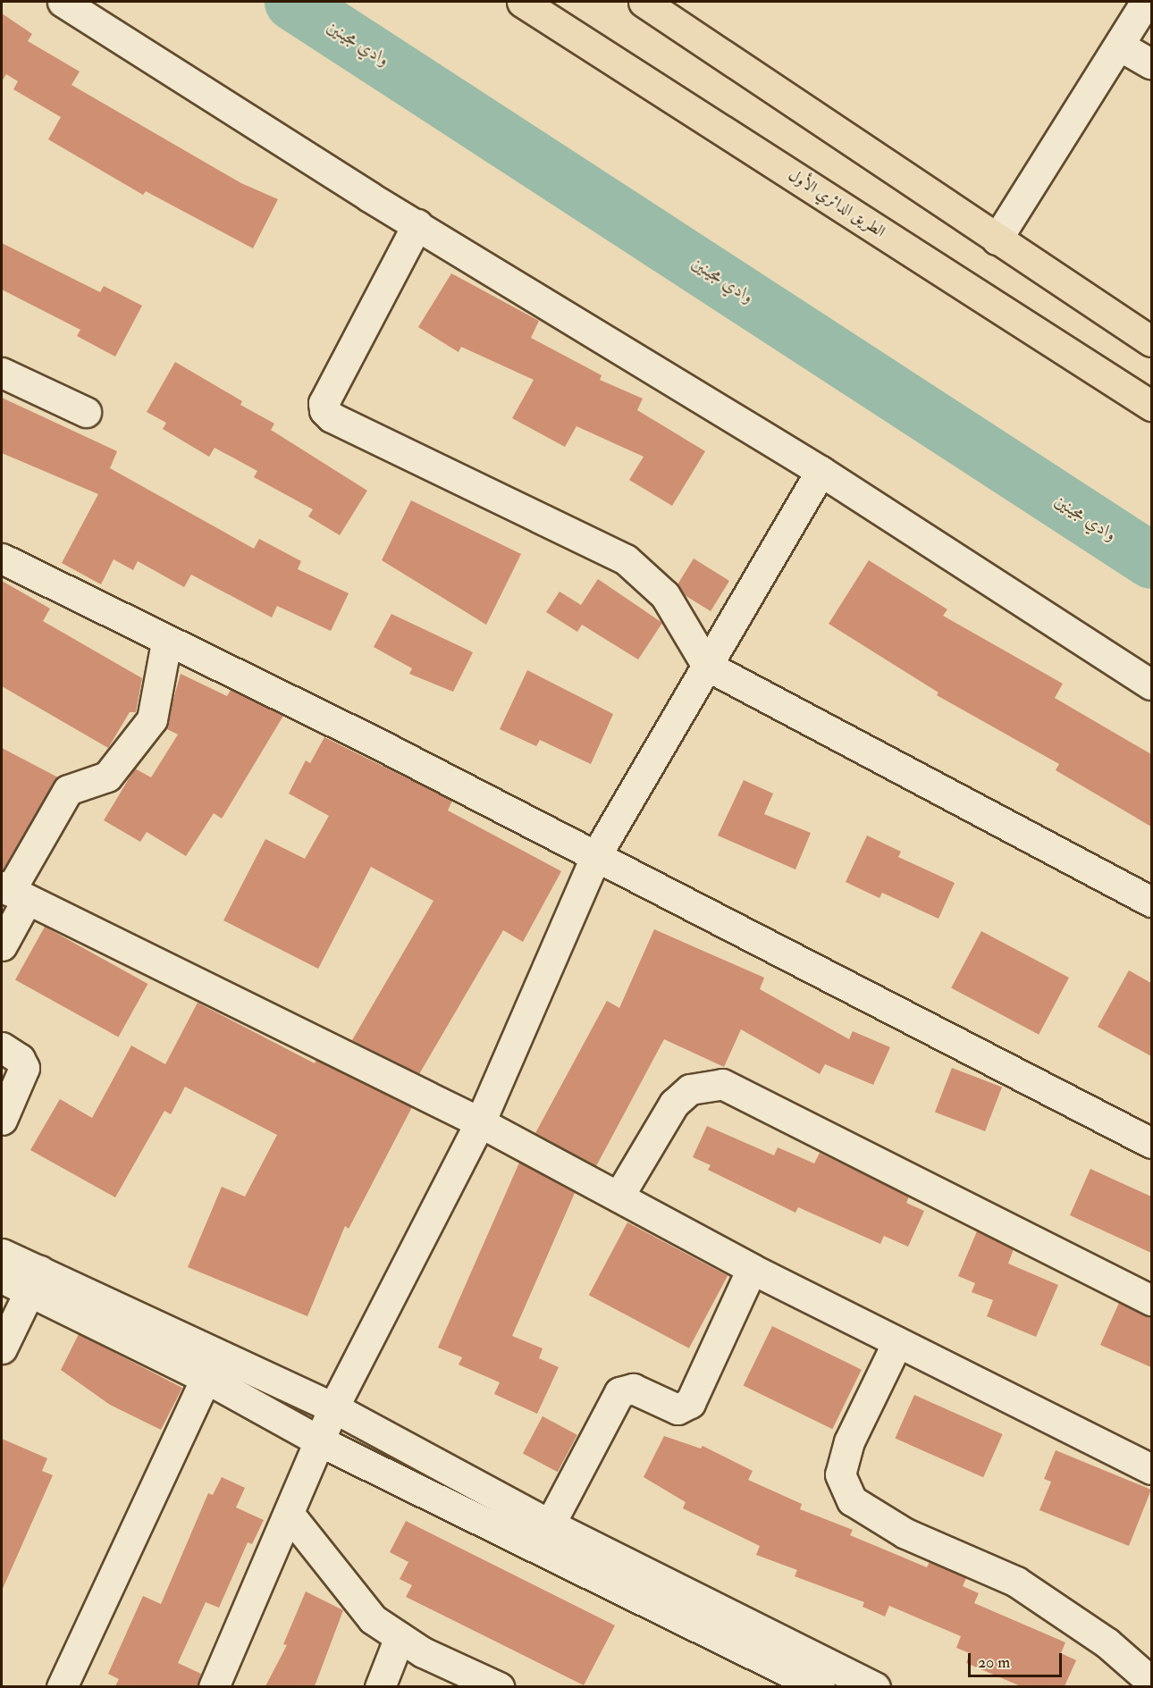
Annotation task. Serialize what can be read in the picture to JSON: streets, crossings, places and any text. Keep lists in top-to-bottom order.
{
  "streets": {
    "highway": ["الطريق الدائري الأول"]
  },
  "water": ["وادي مجينين"],
  "scale_bar": "20 m"
}
